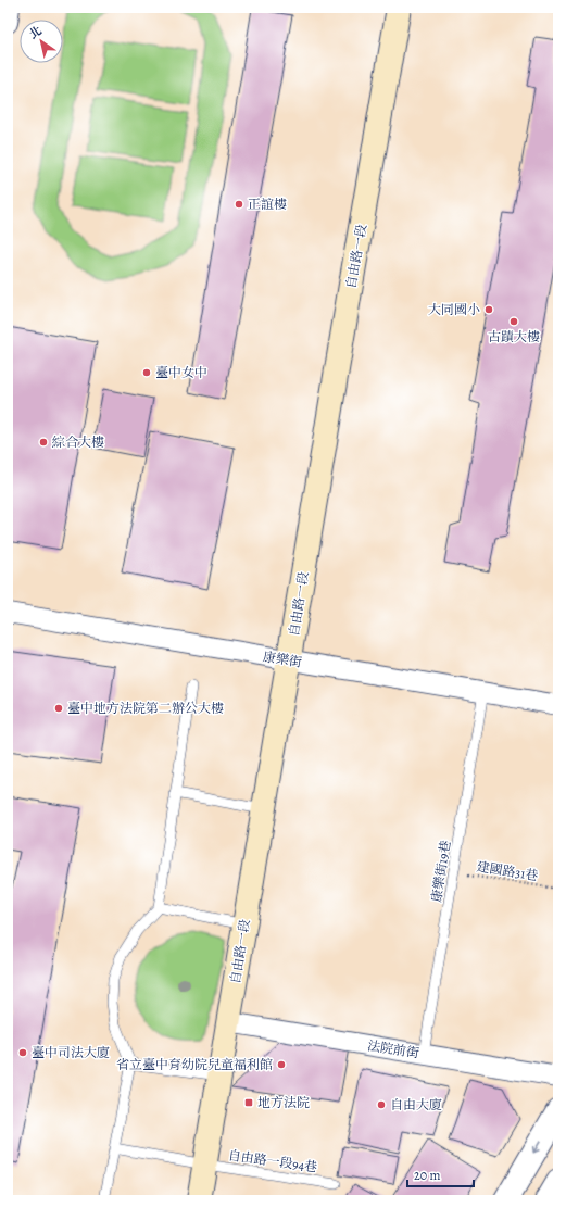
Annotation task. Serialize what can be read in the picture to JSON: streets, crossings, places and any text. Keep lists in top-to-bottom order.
{
  "streets": {
    "main road": ["自由路一段"],
    "street": ["康樂街", "法院前街"],
    "lane": ["康樂街19巷", "自由路一段94巷"],
    "path": ["建國路31巷"]
  },
  "crossings": [
    ["自由路一段", "康樂街"],
    ["自由路一段", "法院前街"],
    ["自由路一段", "自由路一段94巷"],
    ["康樂街", "康樂街19巷"],
    ["康樂街19巷", "建國路31巷"],
    ["康樂街19巷", "法院前街"]
  ],
  "places": {
    "other": [
      "正誼樓",
      "大同國小",
      "古蹟大樓",
      "臺中女中",
      "綜合大樓",
      "臺中地方法院第二辦公大樓",
      "臺中司法大廈",
      "省立臺中育幼院兒童福利館",
      "自由大廈"
    ],
    "transit": ["地方法院"]
  },
  "scale_bar": "20 m",
  "north": "top left"
}
